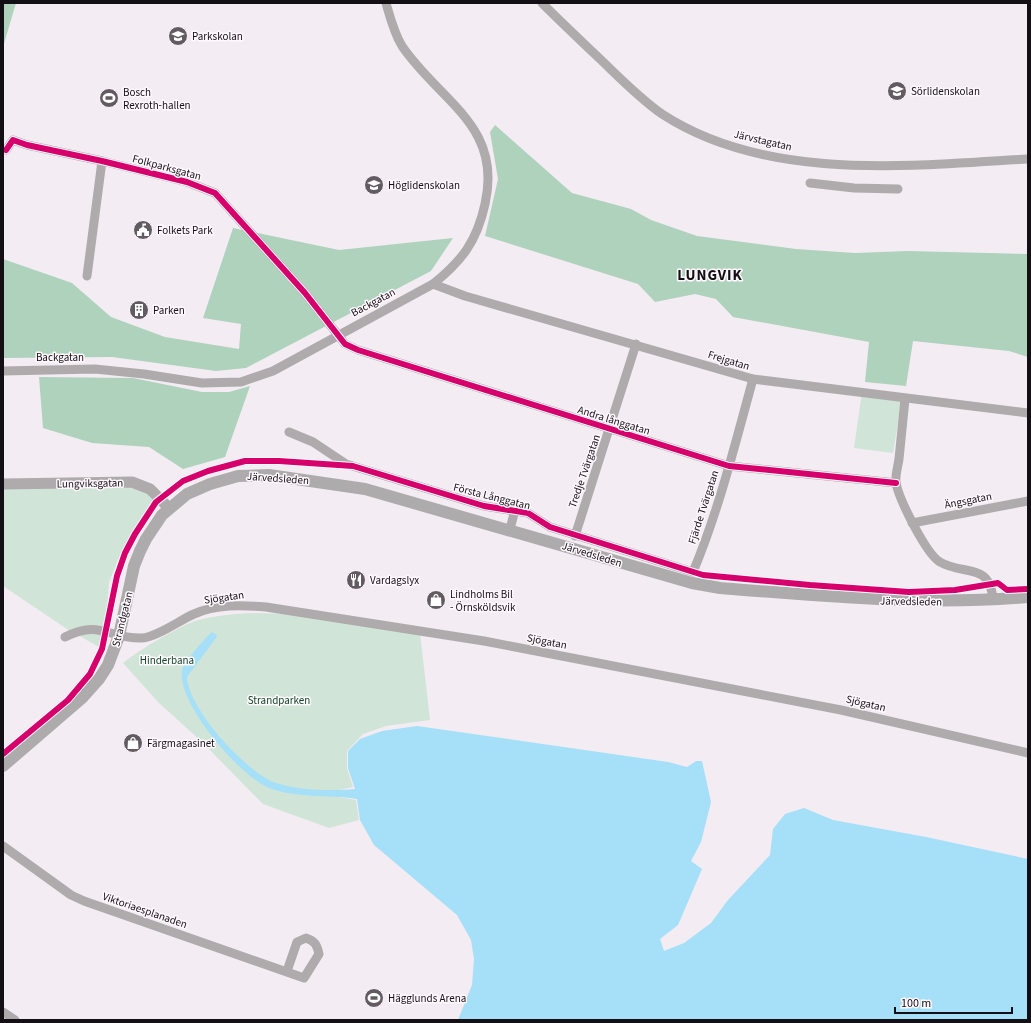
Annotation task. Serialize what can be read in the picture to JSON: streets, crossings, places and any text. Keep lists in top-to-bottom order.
{
  "streets": {
    "main road": ["Järvedsleden", "Strandgatan"],
    "street": [
      "Järvstagatan",
      "Folkparksgatan",
      "Backgatan",
      "Frejgatan",
      "Andra långgatan",
      "Tredje Tvärgatan",
      "Lungviksgatan",
      "Första Långgatan",
      "Ängsgatan",
      "Fjärde Tvärgatan",
      "Sjögatan",
      "Viktoriaesplanaden"
    ]
  },
  "crossings": [
    ["Folkparksgatan", "Backgatan"],
    ["Folkparksgatan", "Andra långgatan"],
    ["Backgatan", "Frejgatan"],
    ["Backgatan", "Andra långgatan"],
    ["Frejgatan", "Tredje Tvärgatan"],
    ["Frejgatan", "Fjärde Tvärgatan"],
    ["Andra långgatan", "Tredje Tvärgatan"],
    ["Andra långgatan", "Fjärde Tvärgatan"],
    ["Tredje Tvärgatan", "Första Långgatan"],
    ["Järvedsleden", "Lungviksgatan"],
    ["Järvedsleden", "Strandgatan"],
    ["Lungviksgatan", "Strandgatan"],
    ["Första Långgatan", "Fjärde Tvärgatan"],
    ["Sjögatan", "Strandgatan"]
  ],
  "districts": ["LUNGVIK"],
  "parks": ["Hinderbana", "Strandparken"],
  "places": {
    "school or university": ["Parkskolan", "Sörlidenskolan", "Höglidenskolan"],
    "sports": ["Bosch Rexroth-hallen", "Hägglunds Arena"],
    "public building": ["Folkets Park"],
    "building": ["Parken"],
    "restaurant": ["Vardagslyx"],
    "shop": ["Lindholms Bil - Örnsköldsvik", "Färgmagasinet"]
  },
  "scale_bar": "100 m"
}
